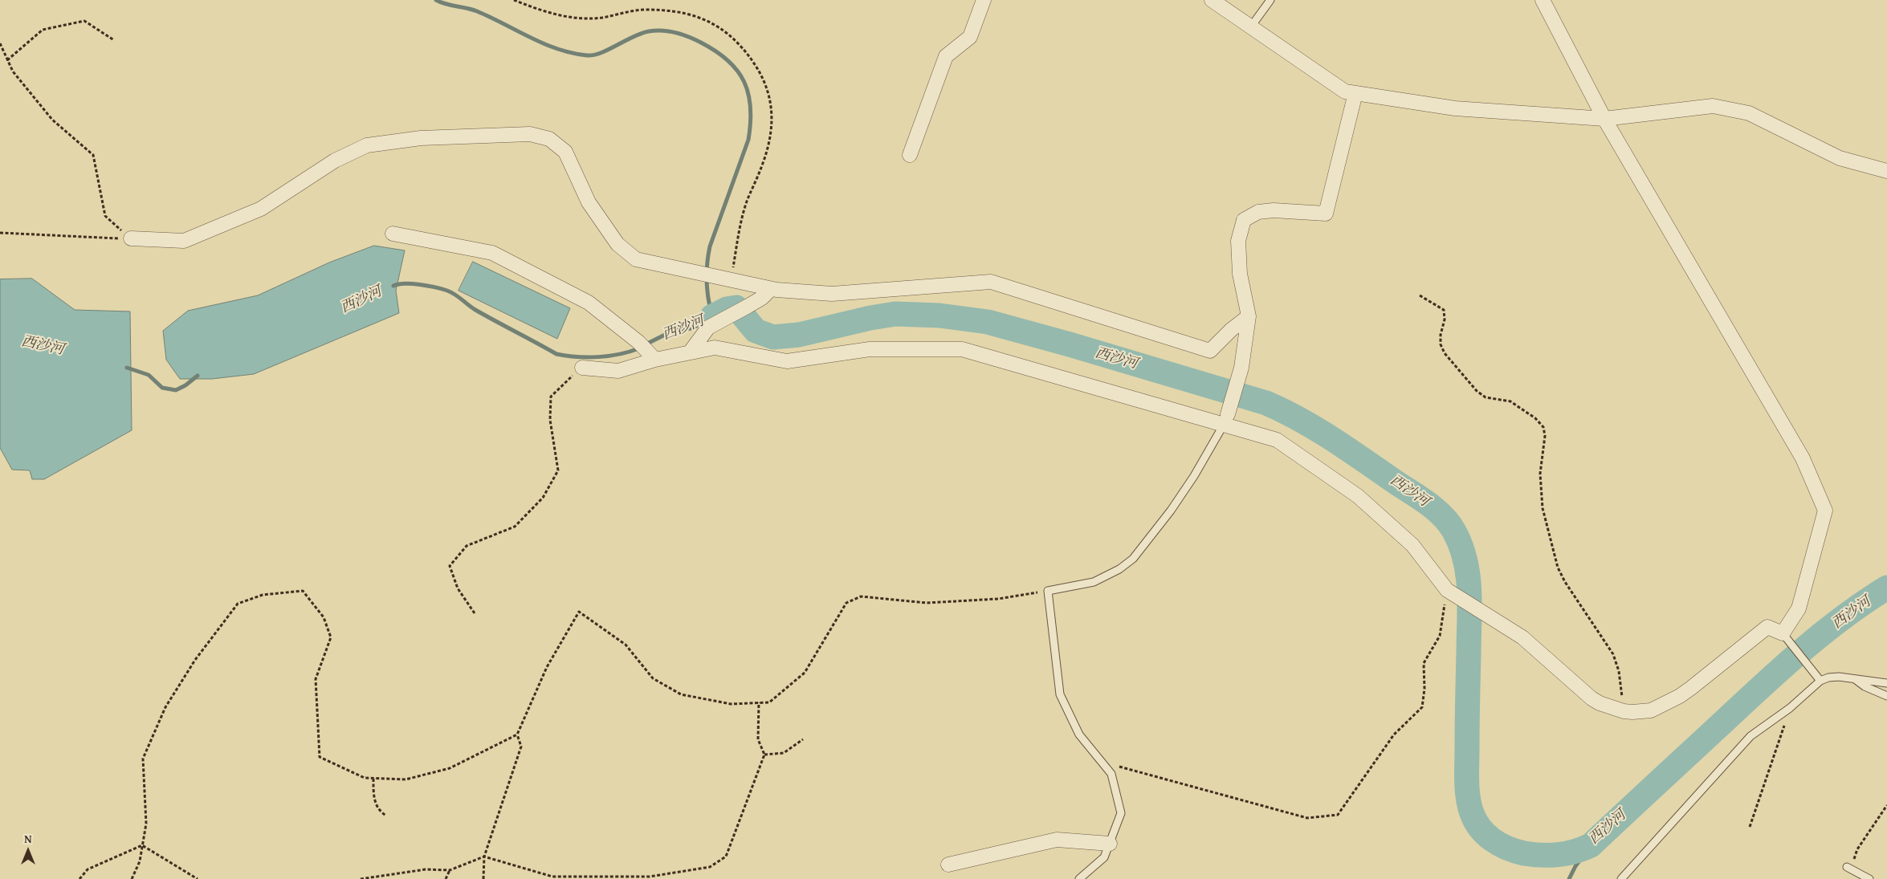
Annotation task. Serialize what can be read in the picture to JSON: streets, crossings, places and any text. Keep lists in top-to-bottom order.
{
  "water": ["西沙河"],
  "north": "top"
}
